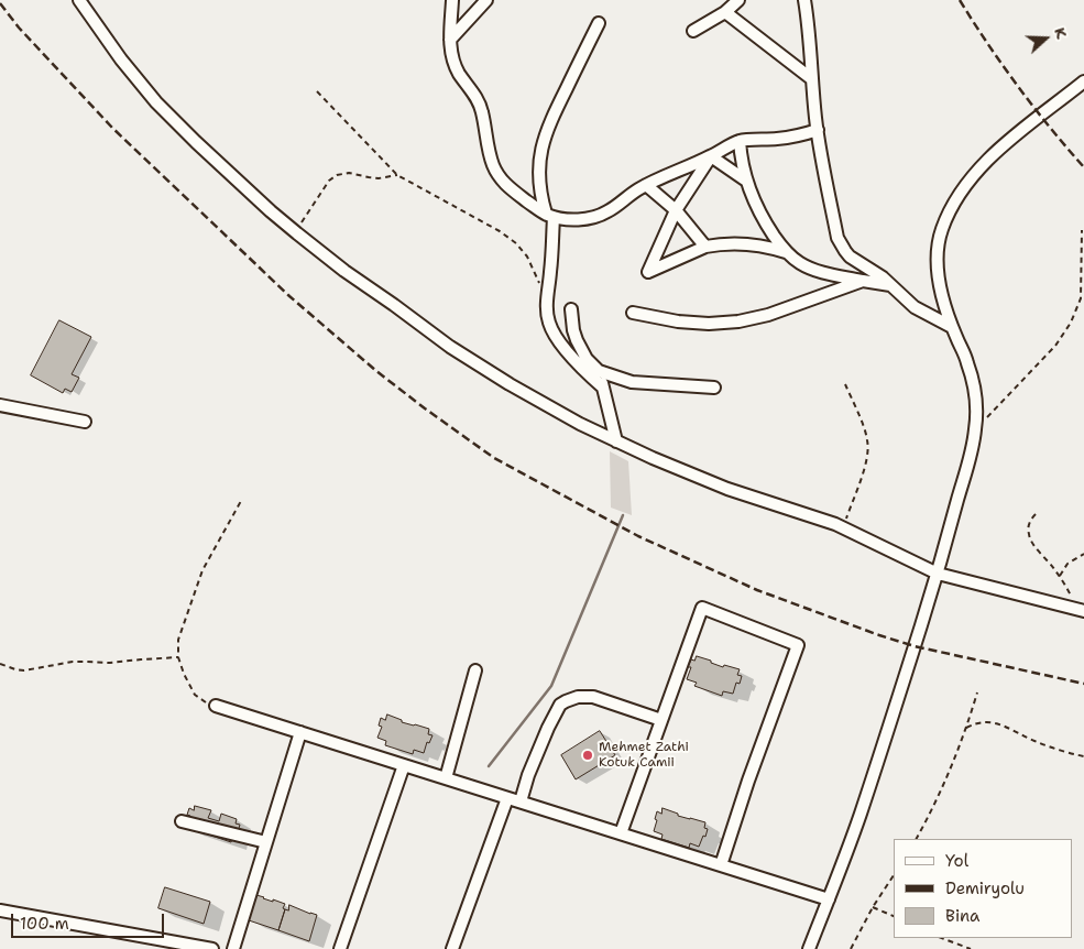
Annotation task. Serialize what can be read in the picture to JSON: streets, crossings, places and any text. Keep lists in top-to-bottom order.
{
  "places": ["Mehmet Zathi Kotuk Camii"],
  "legend": ["Yol", "Demiryolu", "Bina"],
  "scale_bar": "100 m",
  "north": "right"
}
